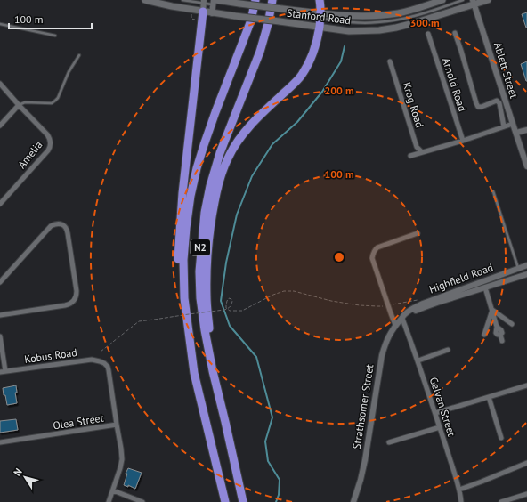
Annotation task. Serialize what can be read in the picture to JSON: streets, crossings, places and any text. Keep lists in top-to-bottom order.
{
  "streets": {
    "highway": ["N2"],
    "main road": ["Stanford Road"],
    "street": [
      "Ablett Street",
      "Arnold Road",
      "Krog Road",
      "Amelia",
      "Highfield Road",
      "Kobus Road",
      "Strathsomer Street",
      "Gelvan Street",
      "Olea Street"
    ]
  },
  "crossings": [
    ["Stanford Road", "Ablett Street"],
    ["Highfield Road", "Strathsomer Street"],
    ["Highfield Road", "Gelvan Street"],
    ["Kobus Road", "Olea Street"],
    ["Strathsomer Street", "Gelvan Street"]
  ],
  "scale_bar": "100 m",
  "north": "top left",
  "rings": ["300 m", "200 m", "100 m"]
}
